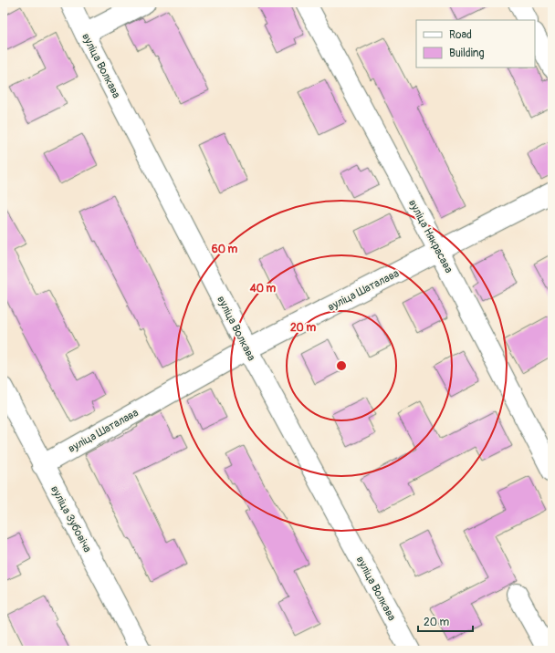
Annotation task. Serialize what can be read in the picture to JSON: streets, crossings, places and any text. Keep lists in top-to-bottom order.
{
  "streets": {
    "street": [
      "вуліца Волкава",
      "вуліца Някрасава",
      "вуліца Шаталава",
      "вуліца Зубовіча"
    ]
  },
  "crossings": [
    ["вуліца Волкава", "вуліца Шаталава"],
    ["вуліца Някрасава", "вуліца Шаталава"],
    ["вуліца Шаталава", "вуліца Зубовіча"]
  ],
  "legend": ["Road", "Building"],
  "scale_bar": "20 m",
  "rings": ["60 m", "40 m", "20 m"]
}
